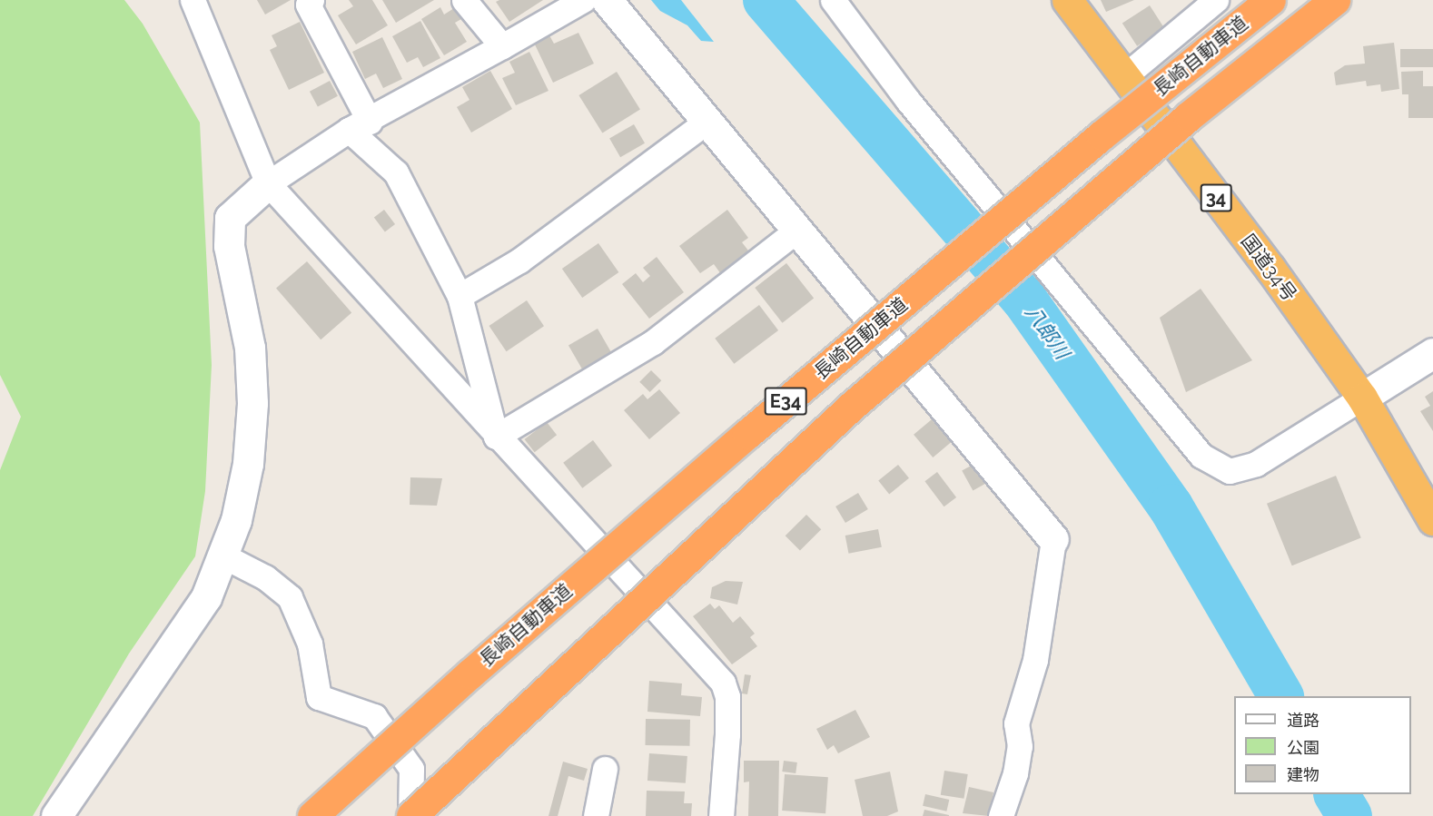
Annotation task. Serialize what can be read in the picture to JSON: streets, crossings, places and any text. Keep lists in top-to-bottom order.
{
  "streets": {
    "highway": [
      "長崎自動車道",
      "34",
      "国道34号",
      "E34"
    ]
  },
  "water": ["八郎川"],
  "legend": ["道路", "公園", "建物"]
}
